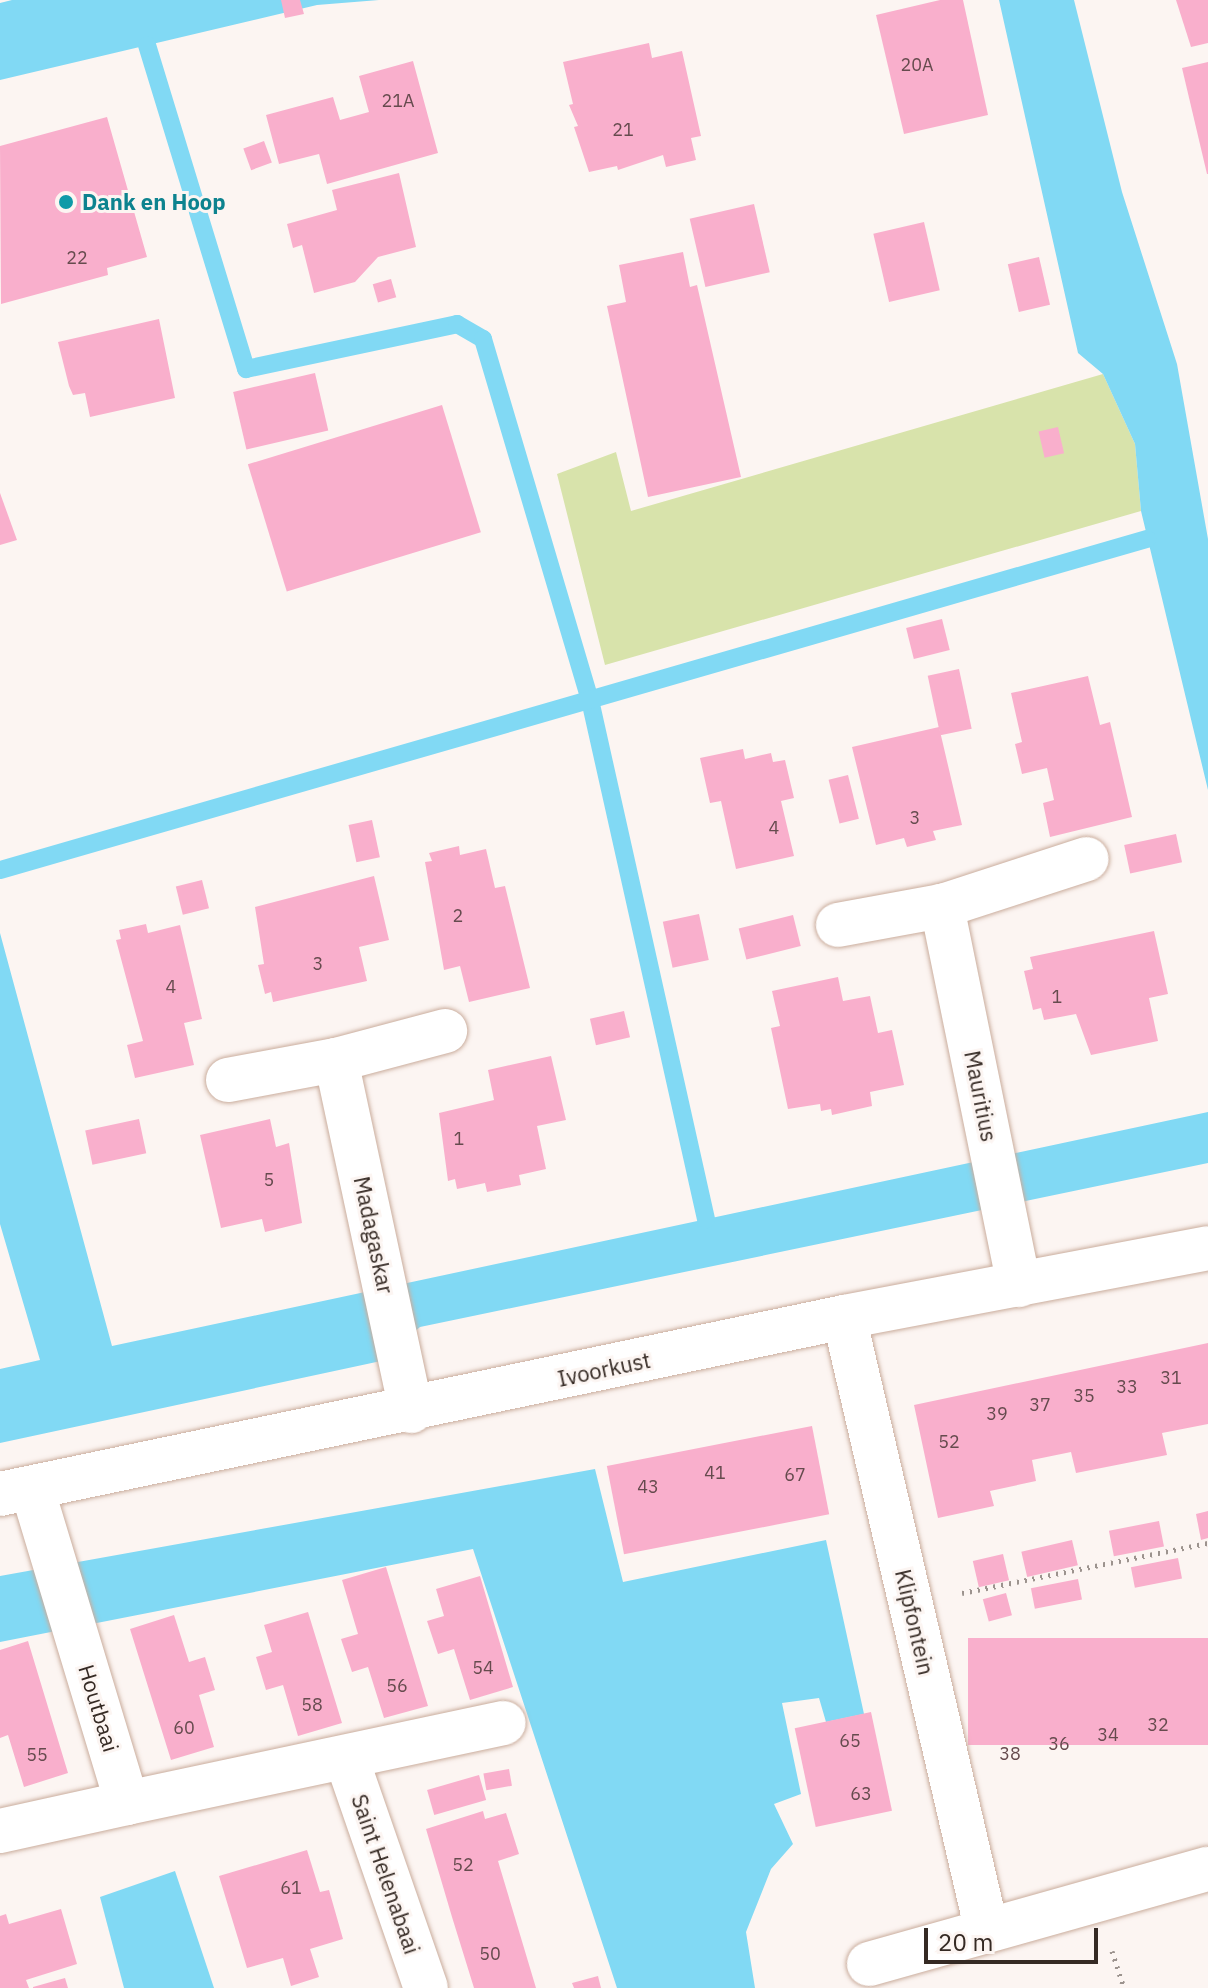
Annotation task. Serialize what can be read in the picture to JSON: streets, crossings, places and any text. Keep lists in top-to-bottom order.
{
  "streets": {
    "street": [
      "Mauritius",
      "Madagaskar",
      "Ivoorkust",
      "Klipfontein",
      "Houtbaai",
      "Saint Helenabaai"
    ]
  },
  "crossings": [
    ["Mauritius", "Ivoorkust"],
    ["Madagaskar", "Ivoorkust"],
    ["Ivoorkust", "Klipfontein"],
    ["Ivoorkust", "Houtbaai"]
  ],
  "places": ["Dank en Hoop"],
  "house_numbers": [
    "20A",
    "21A",
    "21",
    "22",
    "3",
    "4",
    "2",
    "3",
    "4",
    "1",
    "1",
    "5",
    "31",
    "33",
    "35",
    "37",
    "39",
    "52",
    "41",
    "67",
    "43",
    "54",
    "56",
    "58",
    "32",
    "60",
    "34",
    "65",
    "36",
    "38",
    "55",
    "63",
    "52",
    "61",
    "50"
  ],
  "scale_bar": "20 m"
}
